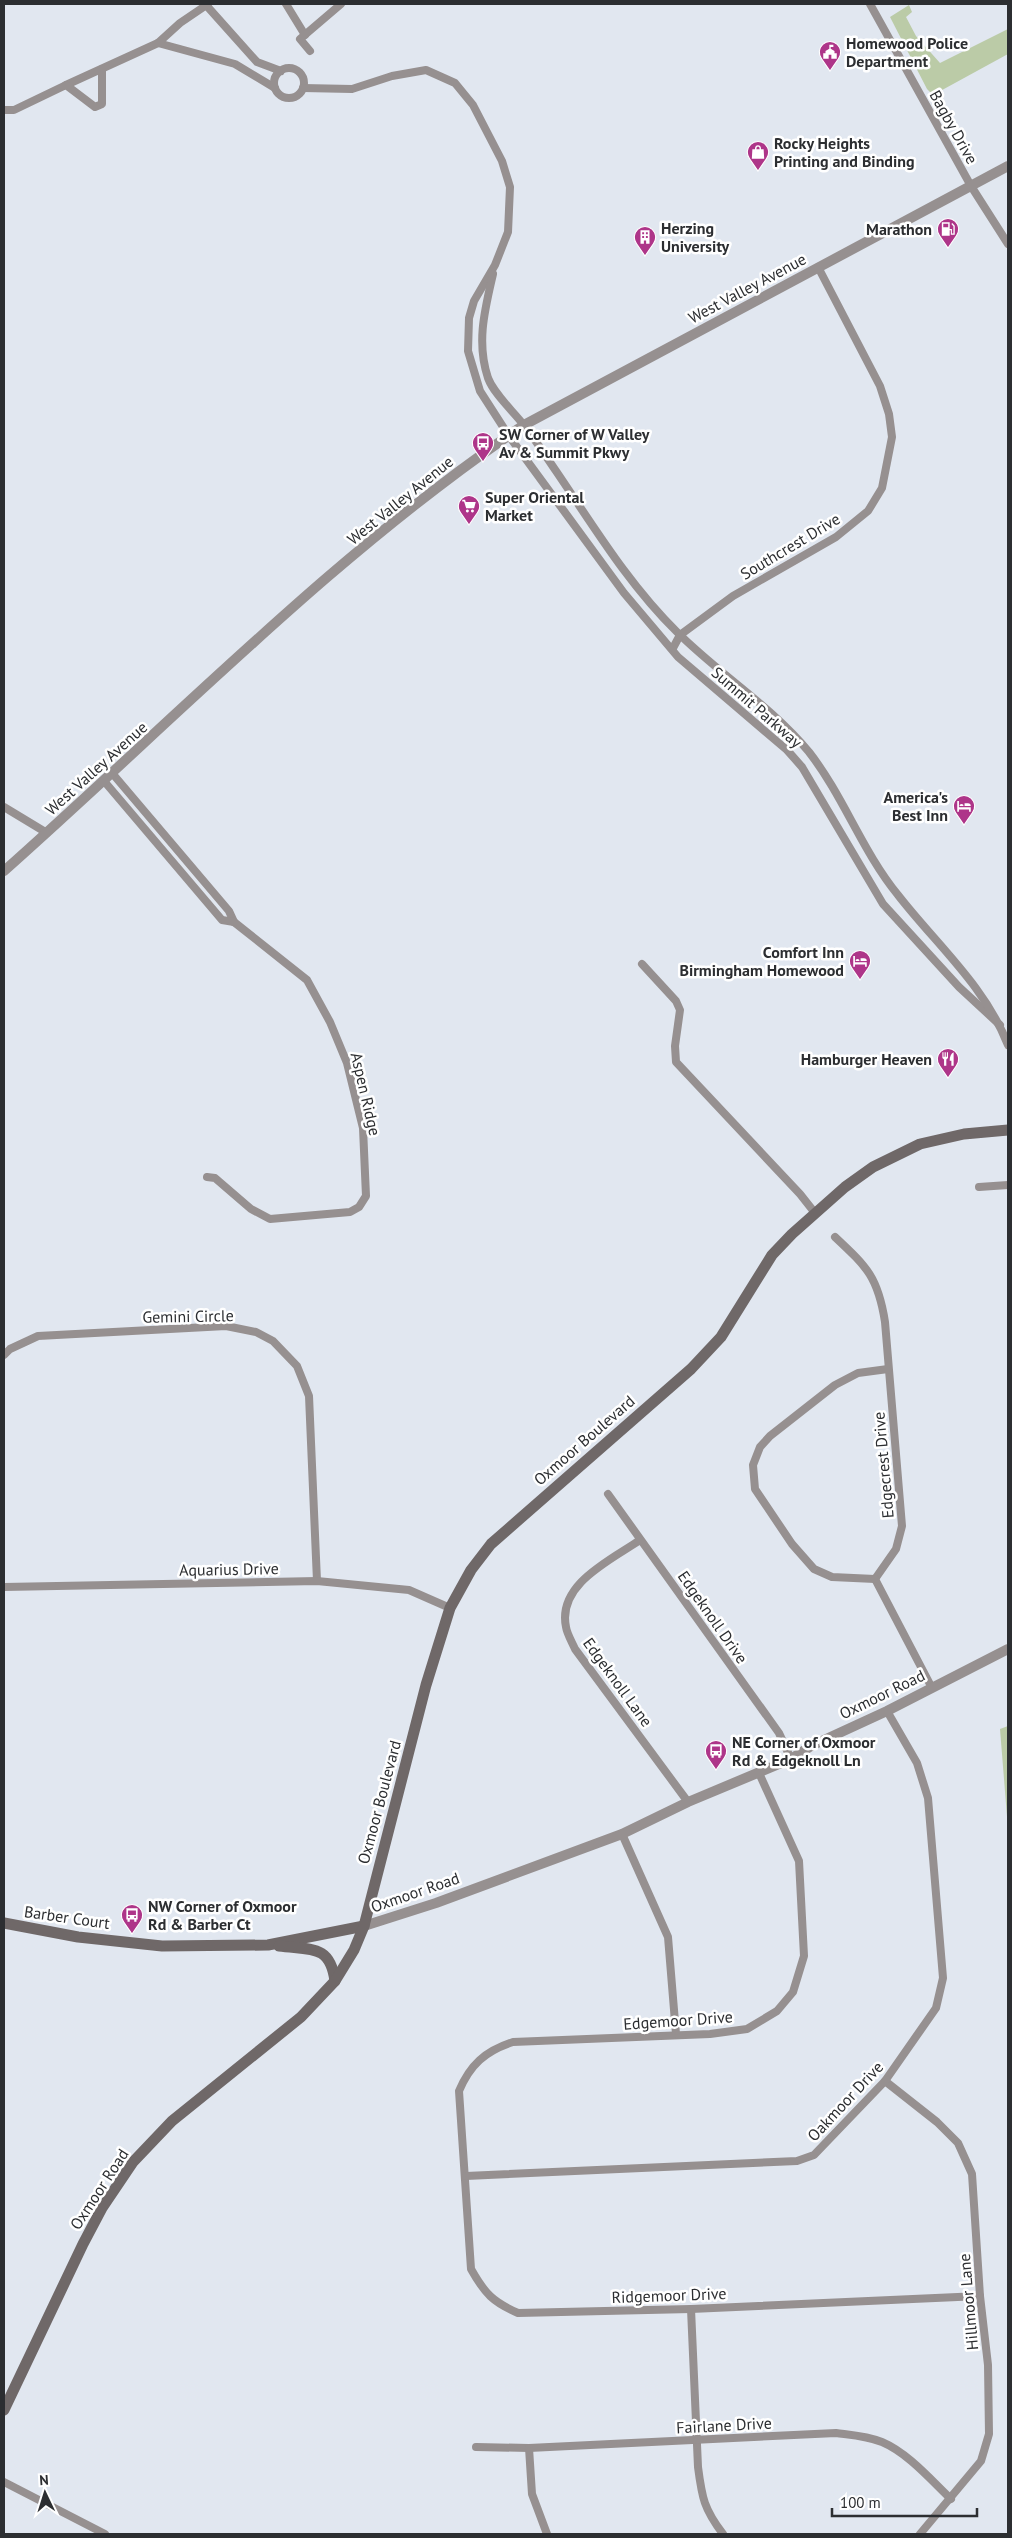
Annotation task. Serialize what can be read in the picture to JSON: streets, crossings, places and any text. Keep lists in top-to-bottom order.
{
  "streets": {
    "main road": ["Oxmoor Boulevard", "Oxmoor Road", "Barber Court"],
    "street": [
      "Bagby Drive",
      "West Valley Avenue",
      "Southcrest Drive",
      "Summit Parkway",
      "Aspen Ridge",
      "Gemini Circle",
      "Edgecrest Drive",
      "Aquarius Drive",
      "Edgeknoll Drive",
      "Edgeknoll Lane",
      "Edgemoor Drive",
      "Oakmoor Drive",
      "Ridgemoor Drive",
      "Hillmoor Lane",
      "Fairlane Drive"
    ]
  },
  "crossings": [
    ["Bagby Drive", "West Valley Avenue"],
    ["West Valley Avenue", "Southcrest Drive"],
    ["West Valley Avenue", "Summit Parkway"],
    ["West Valley Avenue", "Aspen Ridge"],
    ["Southcrest Drive", "Summit Parkway"],
    ["Gemini Circle", "Aquarius Drive"],
    ["Oxmoor Boulevard", "Aquarius Drive"],
    ["Oxmoor Boulevard", "Oxmoor Road"],
    ["Oxmoor Boulevard", "Barber Court"],
    ["Edgeknoll Drive", "Edgeknoll Lane"],
    ["Edgeknoll Drive", "Oxmoor Road"],
    ["Edgeknoll Lane", "Oxmoor Road"],
    ["Oxmoor Road", "Barber Court"],
    ["Oxmoor Road", "Edgemoor Drive"],
    ["Oxmoor Road", "Oakmoor Drive"],
    ["Edgemoor Drive", "Oakmoor Drive"],
    ["Edgemoor Drive", "Ridgemoor Drive"],
    ["Oakmoor Drive", "Ridgemoor Drive"],
    ["Oakmoor Drive", "Hillmoor Lane"],
    ["Ridgemoor Drive", "Hillmoor Lane"],
    ["Hillmoor Lane", "Fairlane Drive"]
  ],
  "places": {
    "public building": ["Homewood Police Department"],
    "shop": ["Rocky Heights Printing and Binding"],
    "fuel station": ["Marathon"],
    "building": ["Herzing University"],
    "bus stop": ["SW Corner of W Valley Av & Summit Pkwy", "NE Corner of Oxmoor Rd & Edgeknoll Ln", "NW Corner of Oxmoor Rd & Barber Ct"],
    "supermarket": ["Super Oriental Market"],
    "hotel": ["America's Best Inn", "Comfort Inn Birmingham Homewood"],
    "restaurant": ["Hamburger Heaven"]
  },
  "scale_bar": "100 m",
  "north": "top"
}
